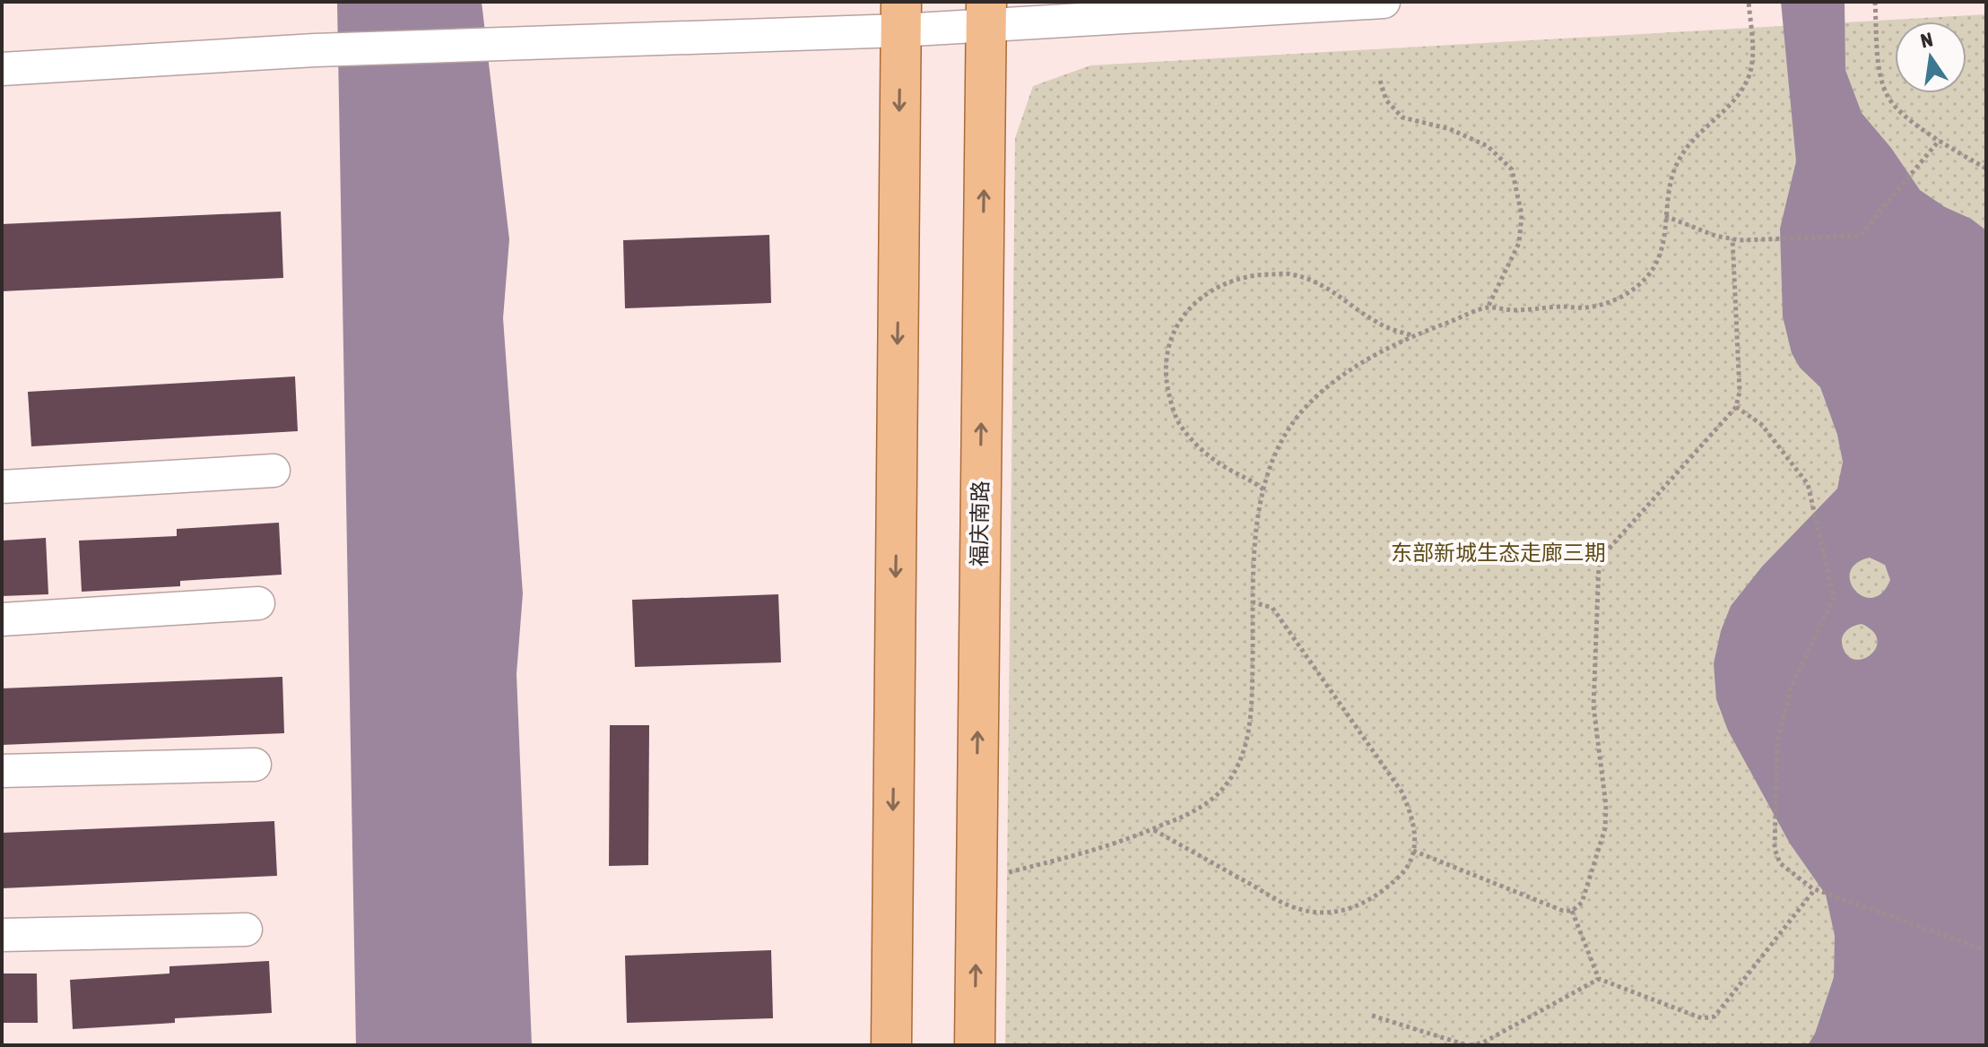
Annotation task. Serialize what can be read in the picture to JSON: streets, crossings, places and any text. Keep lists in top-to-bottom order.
{
  "streets": {
    "main road": ["福庆南路"]
  },
  "parks": ["东部新城生态走廊三期"],
  "north": "top"
}
